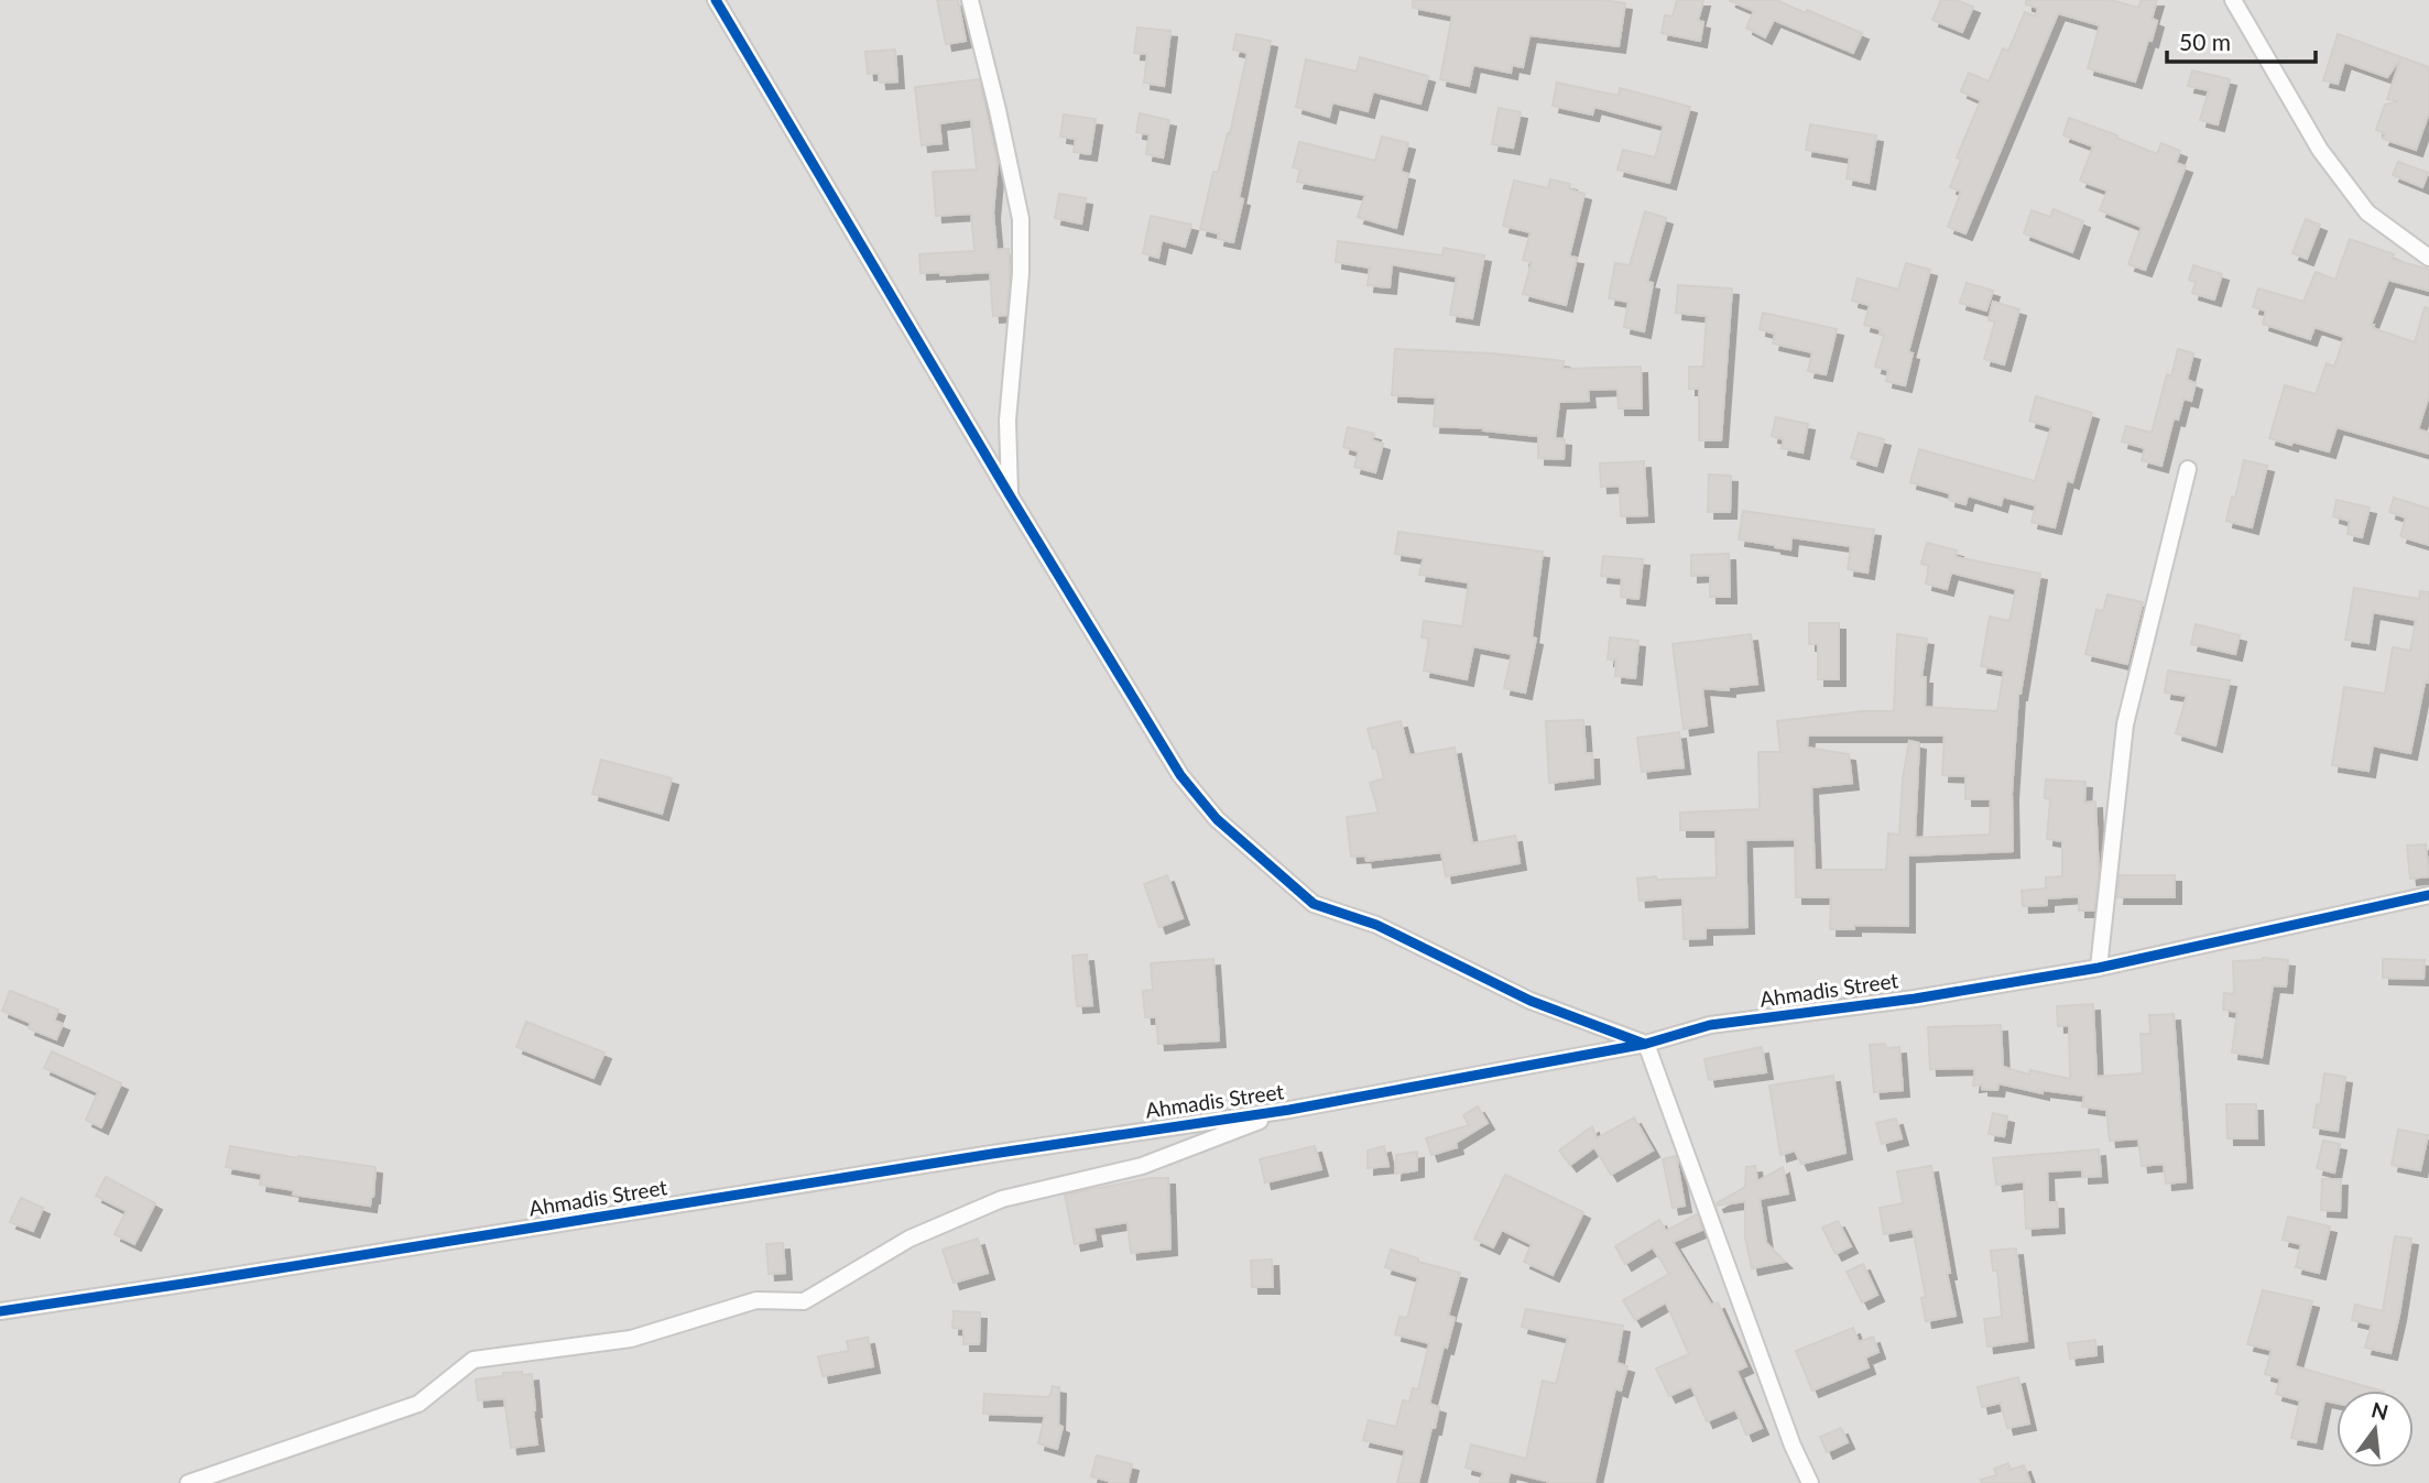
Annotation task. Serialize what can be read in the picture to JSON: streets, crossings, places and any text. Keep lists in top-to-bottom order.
{
  "streets": {
    "street": ["Ahmadis Street"]
  },
  "scale_bar": "50 m",
  "north": "top"
}
